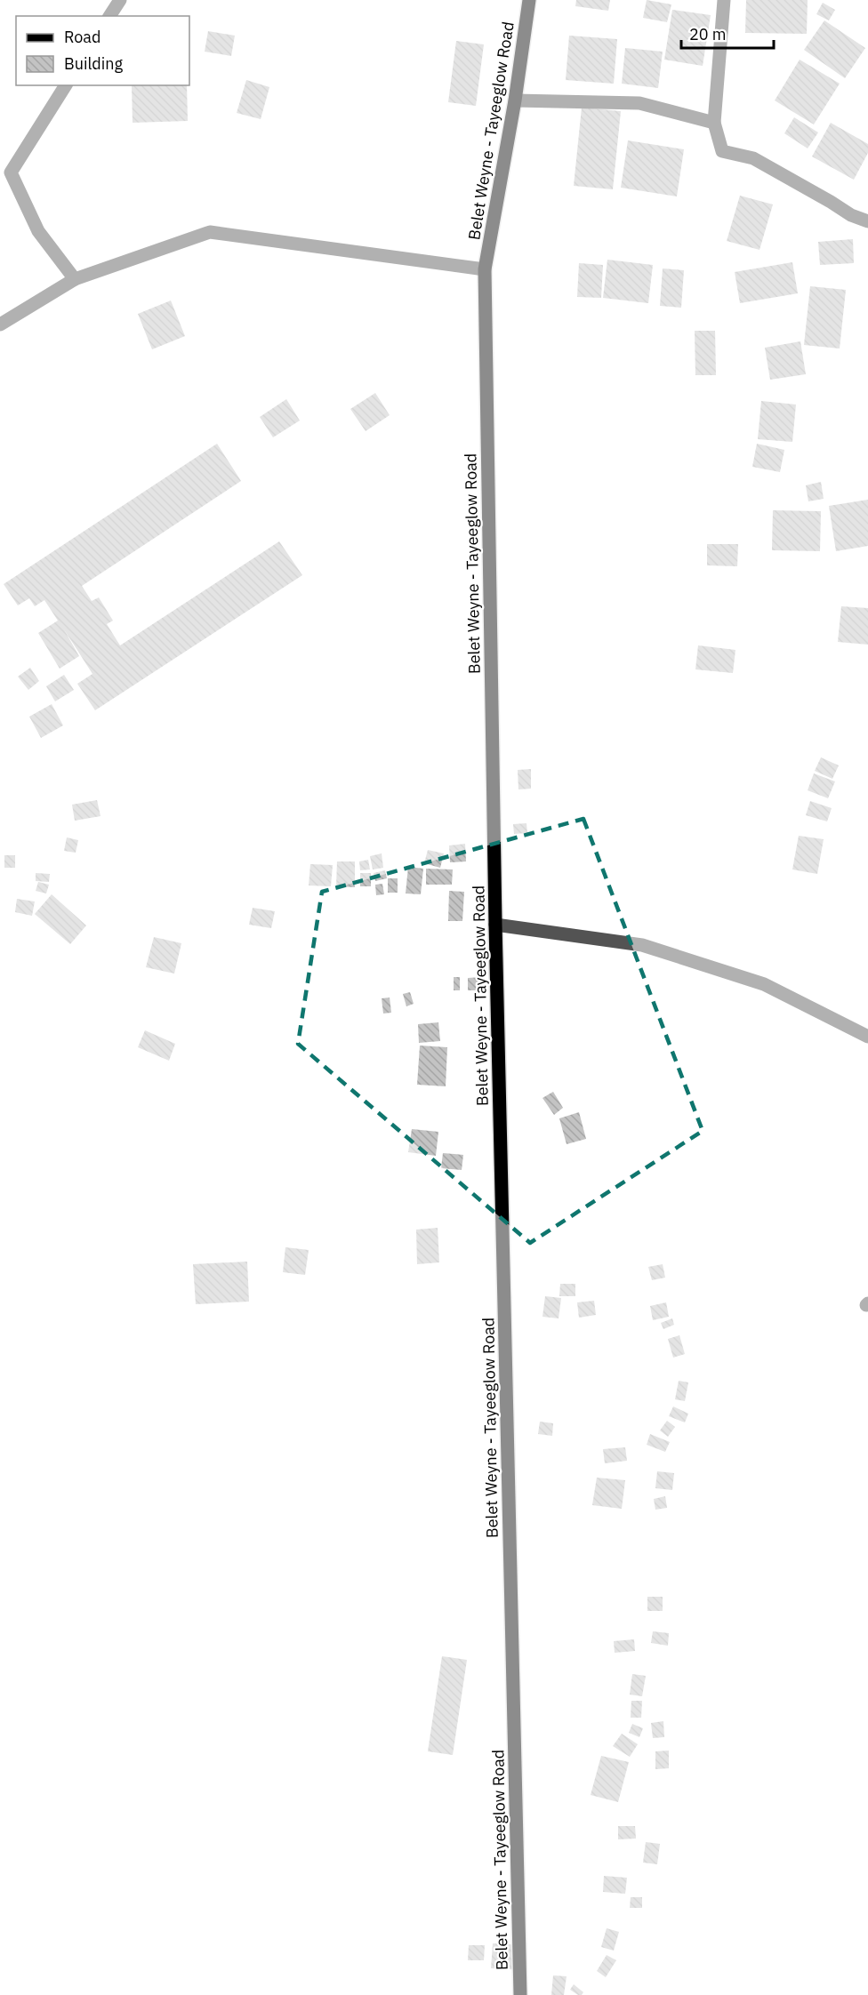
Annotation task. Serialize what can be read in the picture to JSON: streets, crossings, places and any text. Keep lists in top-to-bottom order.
{
  "streets": {
    "main road": ["Belet Weyne - Tayeeglow Road"]
  },
  "legend": ["Road", "Building"],
  "scale_bar": "20 m"
}
